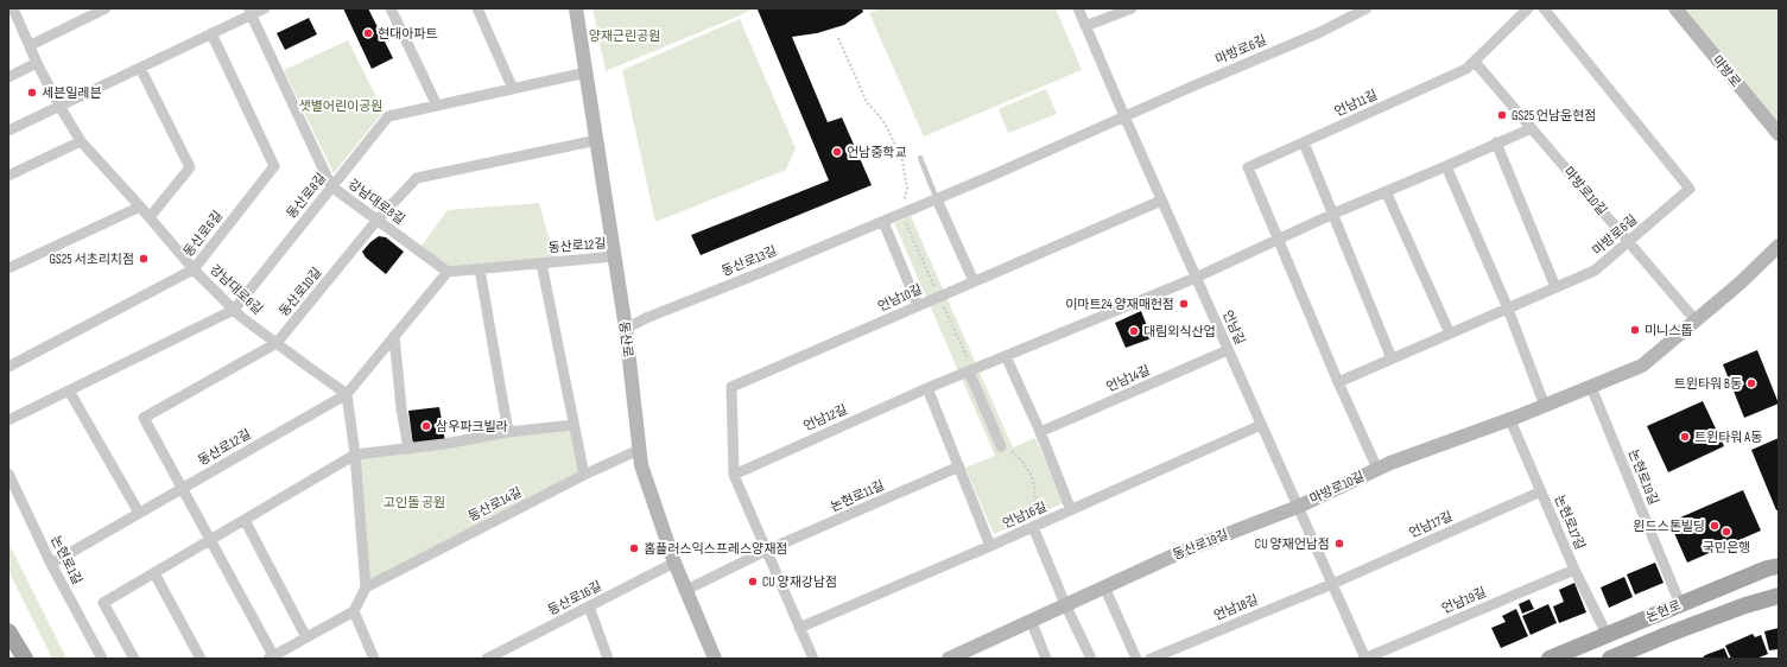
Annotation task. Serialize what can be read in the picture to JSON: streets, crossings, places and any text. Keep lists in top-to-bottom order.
{
  "streets": {
    "main road": ["논현로"],
    "street": [
      "마방로6길",
      "마방로",
      "언남11길",
      "마방로10길",
      "동산로8길",
      "강남대로8길",
      "동산로6길",
      "동산로12길",
      "동산로13길",
      "강남대로6길",
      "동산로10길",
      "언남10길",
      "언남길",
      "동산로",
      "언남14길",
      "언남12길",
      "논현로19길",
      "논현로11길",
      "동산로14길",
      "언남16길",
      "논현로17길",
      "언남17길",
      "동산로19길",
      "논현로1길",
      "동산로16길",
      "언남19길",
      "언남18길"
    ]
  },
  "crossings": [
    ["마방로6길", "마방로10길"],
    ["마방로6길", "동산로13길"],
    ["마방로6길", "언남길"],
    ["언남11길", "마방로10길"],
    ["마방로10길", "언남길"],
    ["마방로10길", "논현로19길"],
    ["마방로10길", "논현로17길"],
    ["마방로10길", "동산로19길"],
    ["동산로8길", "강남대로8길"],
    ["동산로8길", "강남대로6길"],
    ["동산로8길", "동산로"],
    ["강남대로8길", "동산로12길"],
    ["강남대로8길", "동산로10길"],
    ["동산로6길", "강남대로6길"],
    ["동산로12길", "강남대로6길"],
    ["동산로12길", "동산로10길"],
    ["동산로12길", "동산로"],
    ["동산로12길", "동산로14길"],
    ["동산로12길", "논현로1길"],
    ["동산로13길", "언남길"],
    ["동산로13길", "동산로"],
    ["강남대로6길", "동산로10길"],
    ["동산로10길", "동산로"],
    ["언남10길", "언남길"],
    ["언남10길", "언남12길"],
    ["언남길", "언남14길"],
    ["언남길", "언남12길"],
    ["언남길", "언남16길"],
    ["언남길", "언남17길"],
    ["언남길", "동산로19길"],
    ["언남길", "언남19길"],
    ["언남길", "언남18길"],
    ["동산로", "논현로11길"],
    ["동산로", "동산로14길"],
    ["동산로", "동산로16길"],
    ["논현로19길", "논현로"],
    ["논현로17길", "언남17길"],
    ["논현로17길", "언남19길"],
    ["논현로17길", "논현로"],
    ["언남17길", "언남18길"]
  ],
  "parks": ["양재근린공원", "샛별어린이공원", "고인돌 공원"],
  "places": [
    "현대아파트",
    "세븐일레븐",
    "GS25 언남윤현점",
    "언남중학교",
    "GS25 서초리치점",
    "이마트24 양재매헌점",
    "미니스톱",
    "대림외식산업",
    "트윈타워 B동",
    "삼우파크빌라",
    "트윈타워 A동",
    "윈드스톤빌딩",
    "국민은행",
    "CU 양재언남점",
    "홈플러스익스프레스양재점",
    "CU 양재강남점"
  ]
}
